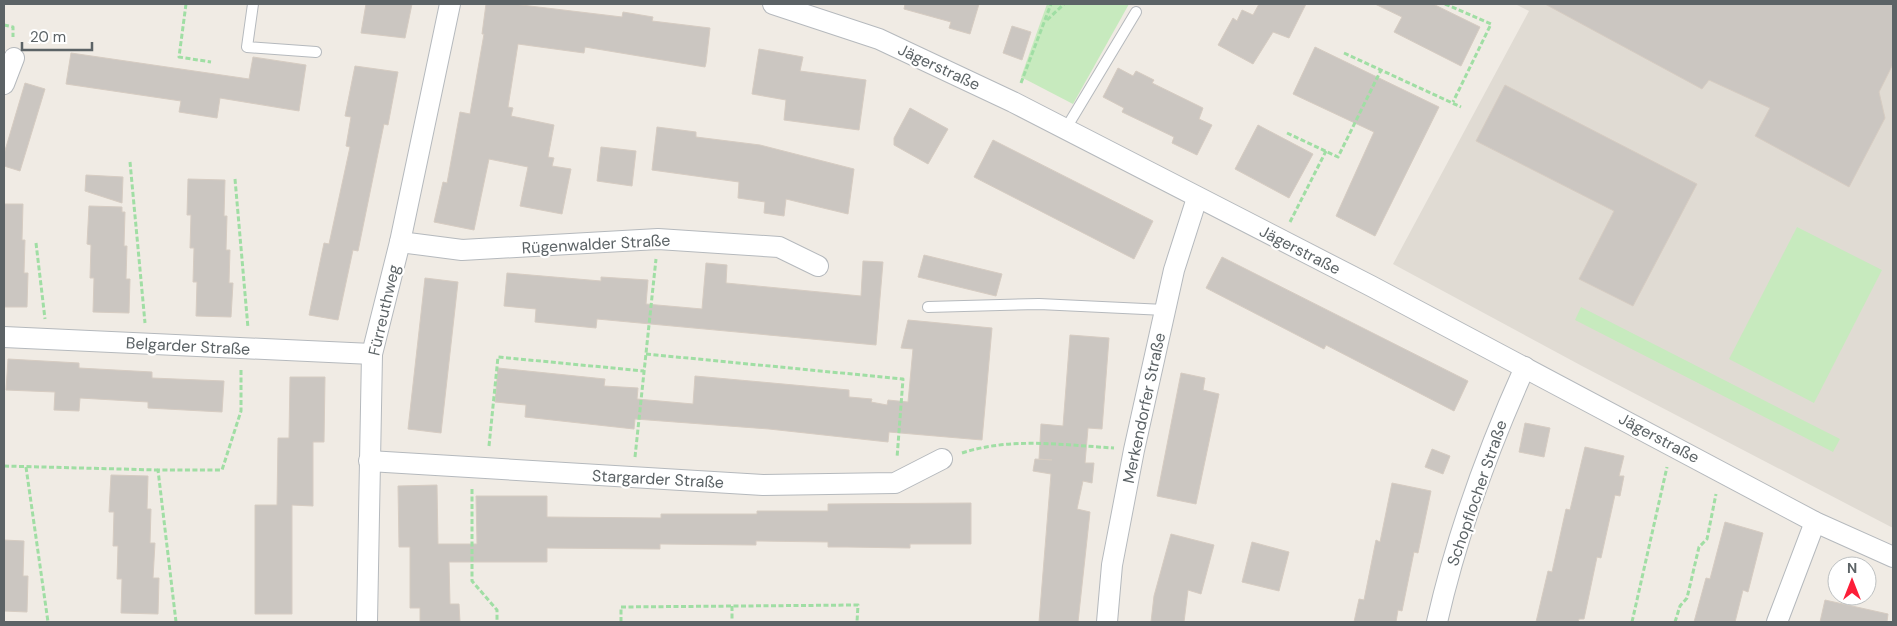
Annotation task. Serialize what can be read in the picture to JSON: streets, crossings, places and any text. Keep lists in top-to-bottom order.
{
  "streets": {
    "street": [
      "Jägerstraße",
      "Rügenwalder Straße",
      "Fürreuthweg",
      "Belgarder Straße",
      "Merkendorfer Straße",
      "Stargarder Straße",
      "Schopflocher Straße"
    ]
  },
  "crossings": [
    ["Jägerstraße", "Merkendorfer Straße"],
    ["Jägerstraße", "Schopflocher Straße"],
    ["Rügenwalder Straße", "Fürreuthweg"],
    ["Fürreuthweg", "Belgarder Straße"],
    ["Fürreuthweg", "Stargarder Straße"]
  ],
  "scale_bar": "20 m",
  "north": "top"
}
